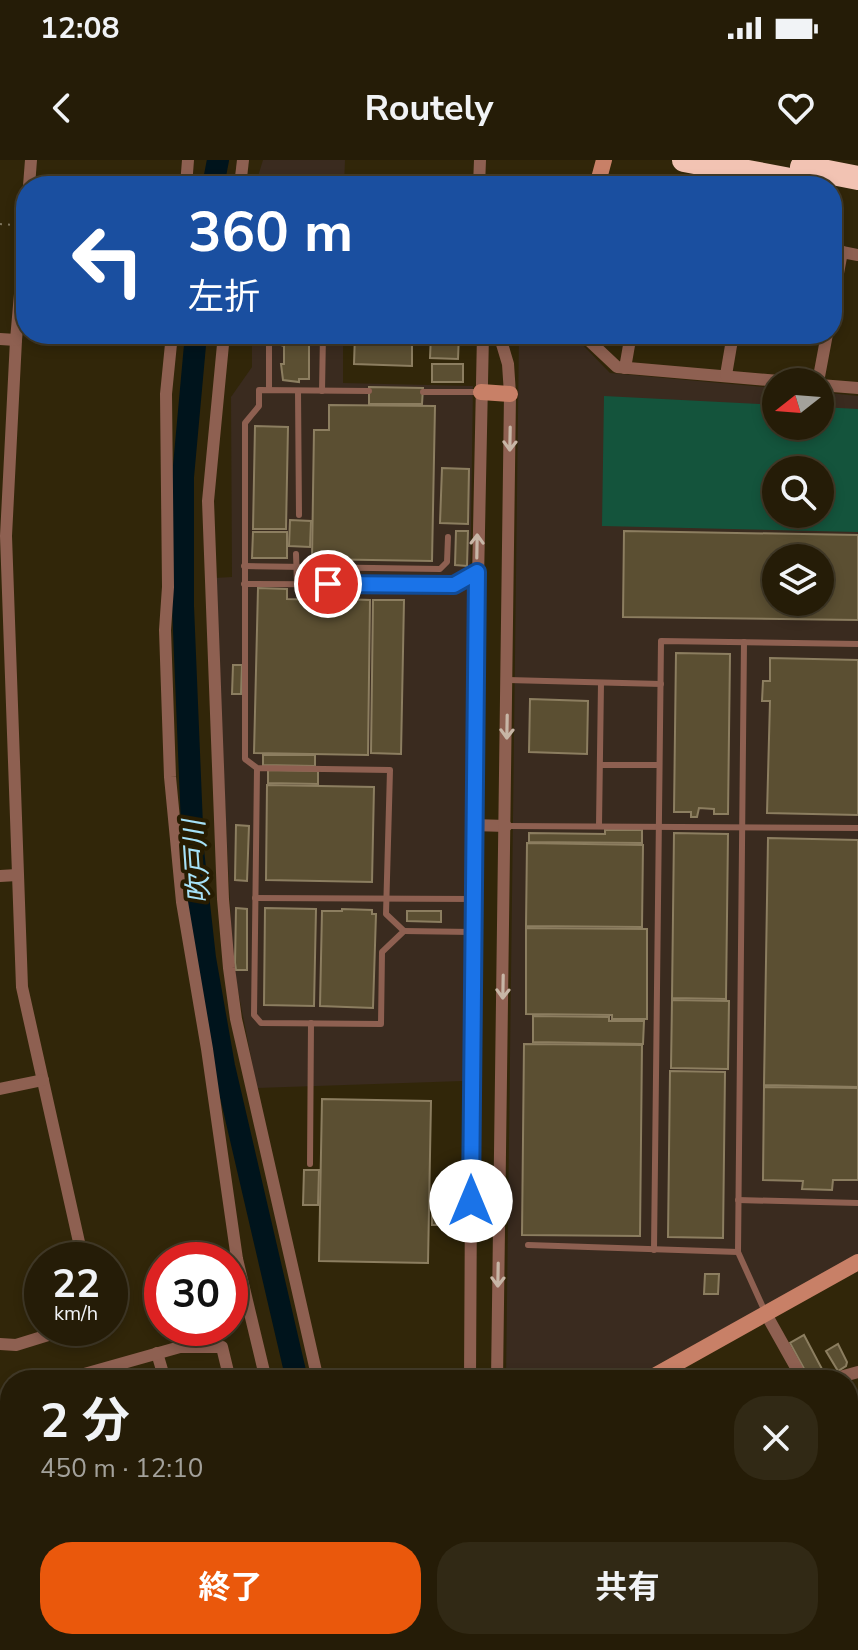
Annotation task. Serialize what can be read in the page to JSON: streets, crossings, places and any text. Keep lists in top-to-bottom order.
{
  "water": ["吹戸川"],
  "north": "left",
  "page": {
    "status": "12:08",
    "header": "Routely",
    "turn": ["360 m", "左折"],
    "speed": "22 km/h",
    "limit": "30",
    "heading": ["2 分", "450 m · 12:10"],
    "buttons": ["終了", "共有"]
  }
}
